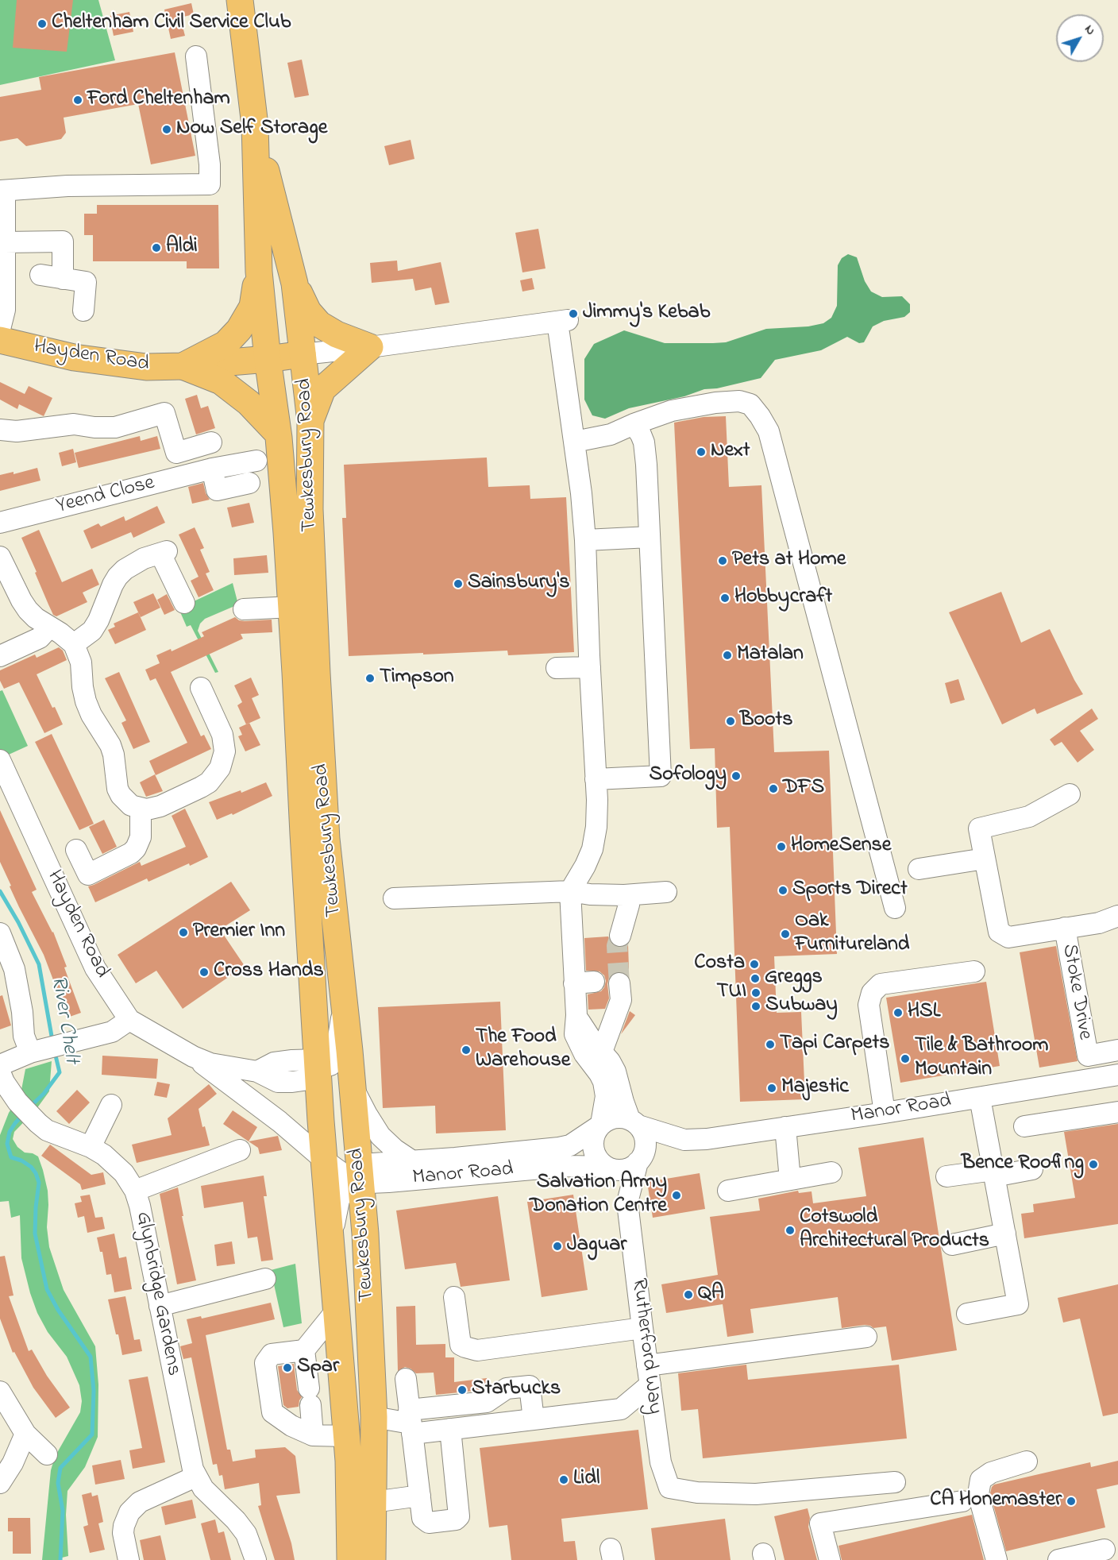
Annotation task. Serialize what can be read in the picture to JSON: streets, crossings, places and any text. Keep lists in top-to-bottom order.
{
  "streets": {
    "main road": ["Hayden Road", "Tewkesbury Road"],
    "street": [
      "Yeend Close",
      "Stoke Drive",
      "Manor Road",
      "Glynbridge Gardens",
      "Rutherford Way"
    ]
  },
  "crossings": [
    ["Hayden Road", "Tewkesbury Road"],
    ["Tewkesbury Road", "Manor Road"],
    ["Manor Road", "Rutherford Way"]
  ],
  "water": ["River Chelt"],
  "places": [
    "Cheltenham Civil Service Club",
    "Ford Cheltenham",
    "Now Self Storage",
    "Aldi",
    "Jimmy's Kebab",
    "Next",
    "Pets at Home",
    "Sainsbury's",
    "Hobbycraft",
    "Matalan",
    "Timpson",
    "Boots",
    "Sofology",
    "DFS",
    "HomeSense",
    "Sports Direct",
    "Premier Inn",
    "Oak Furnitureland",
    "Costa",
    "Cross Hands",
    "Greggs",
    "TUI",
    "Subway",
    "HSL",
    "Tapi Carpets",
    "The Food Warehouse",
    "Tile & Bathroom Mountain",
    "Majestic",
    "Bence Roofing",
    "Salvation Army Donation Centre",
    "Cotswold Architectural Products",
    "Jaguar",
    "QA",
    "Spar",
    "Starbucks",
    "Lidl",
    "CA Honemaster"
  ],
  "north": "top right"
}
